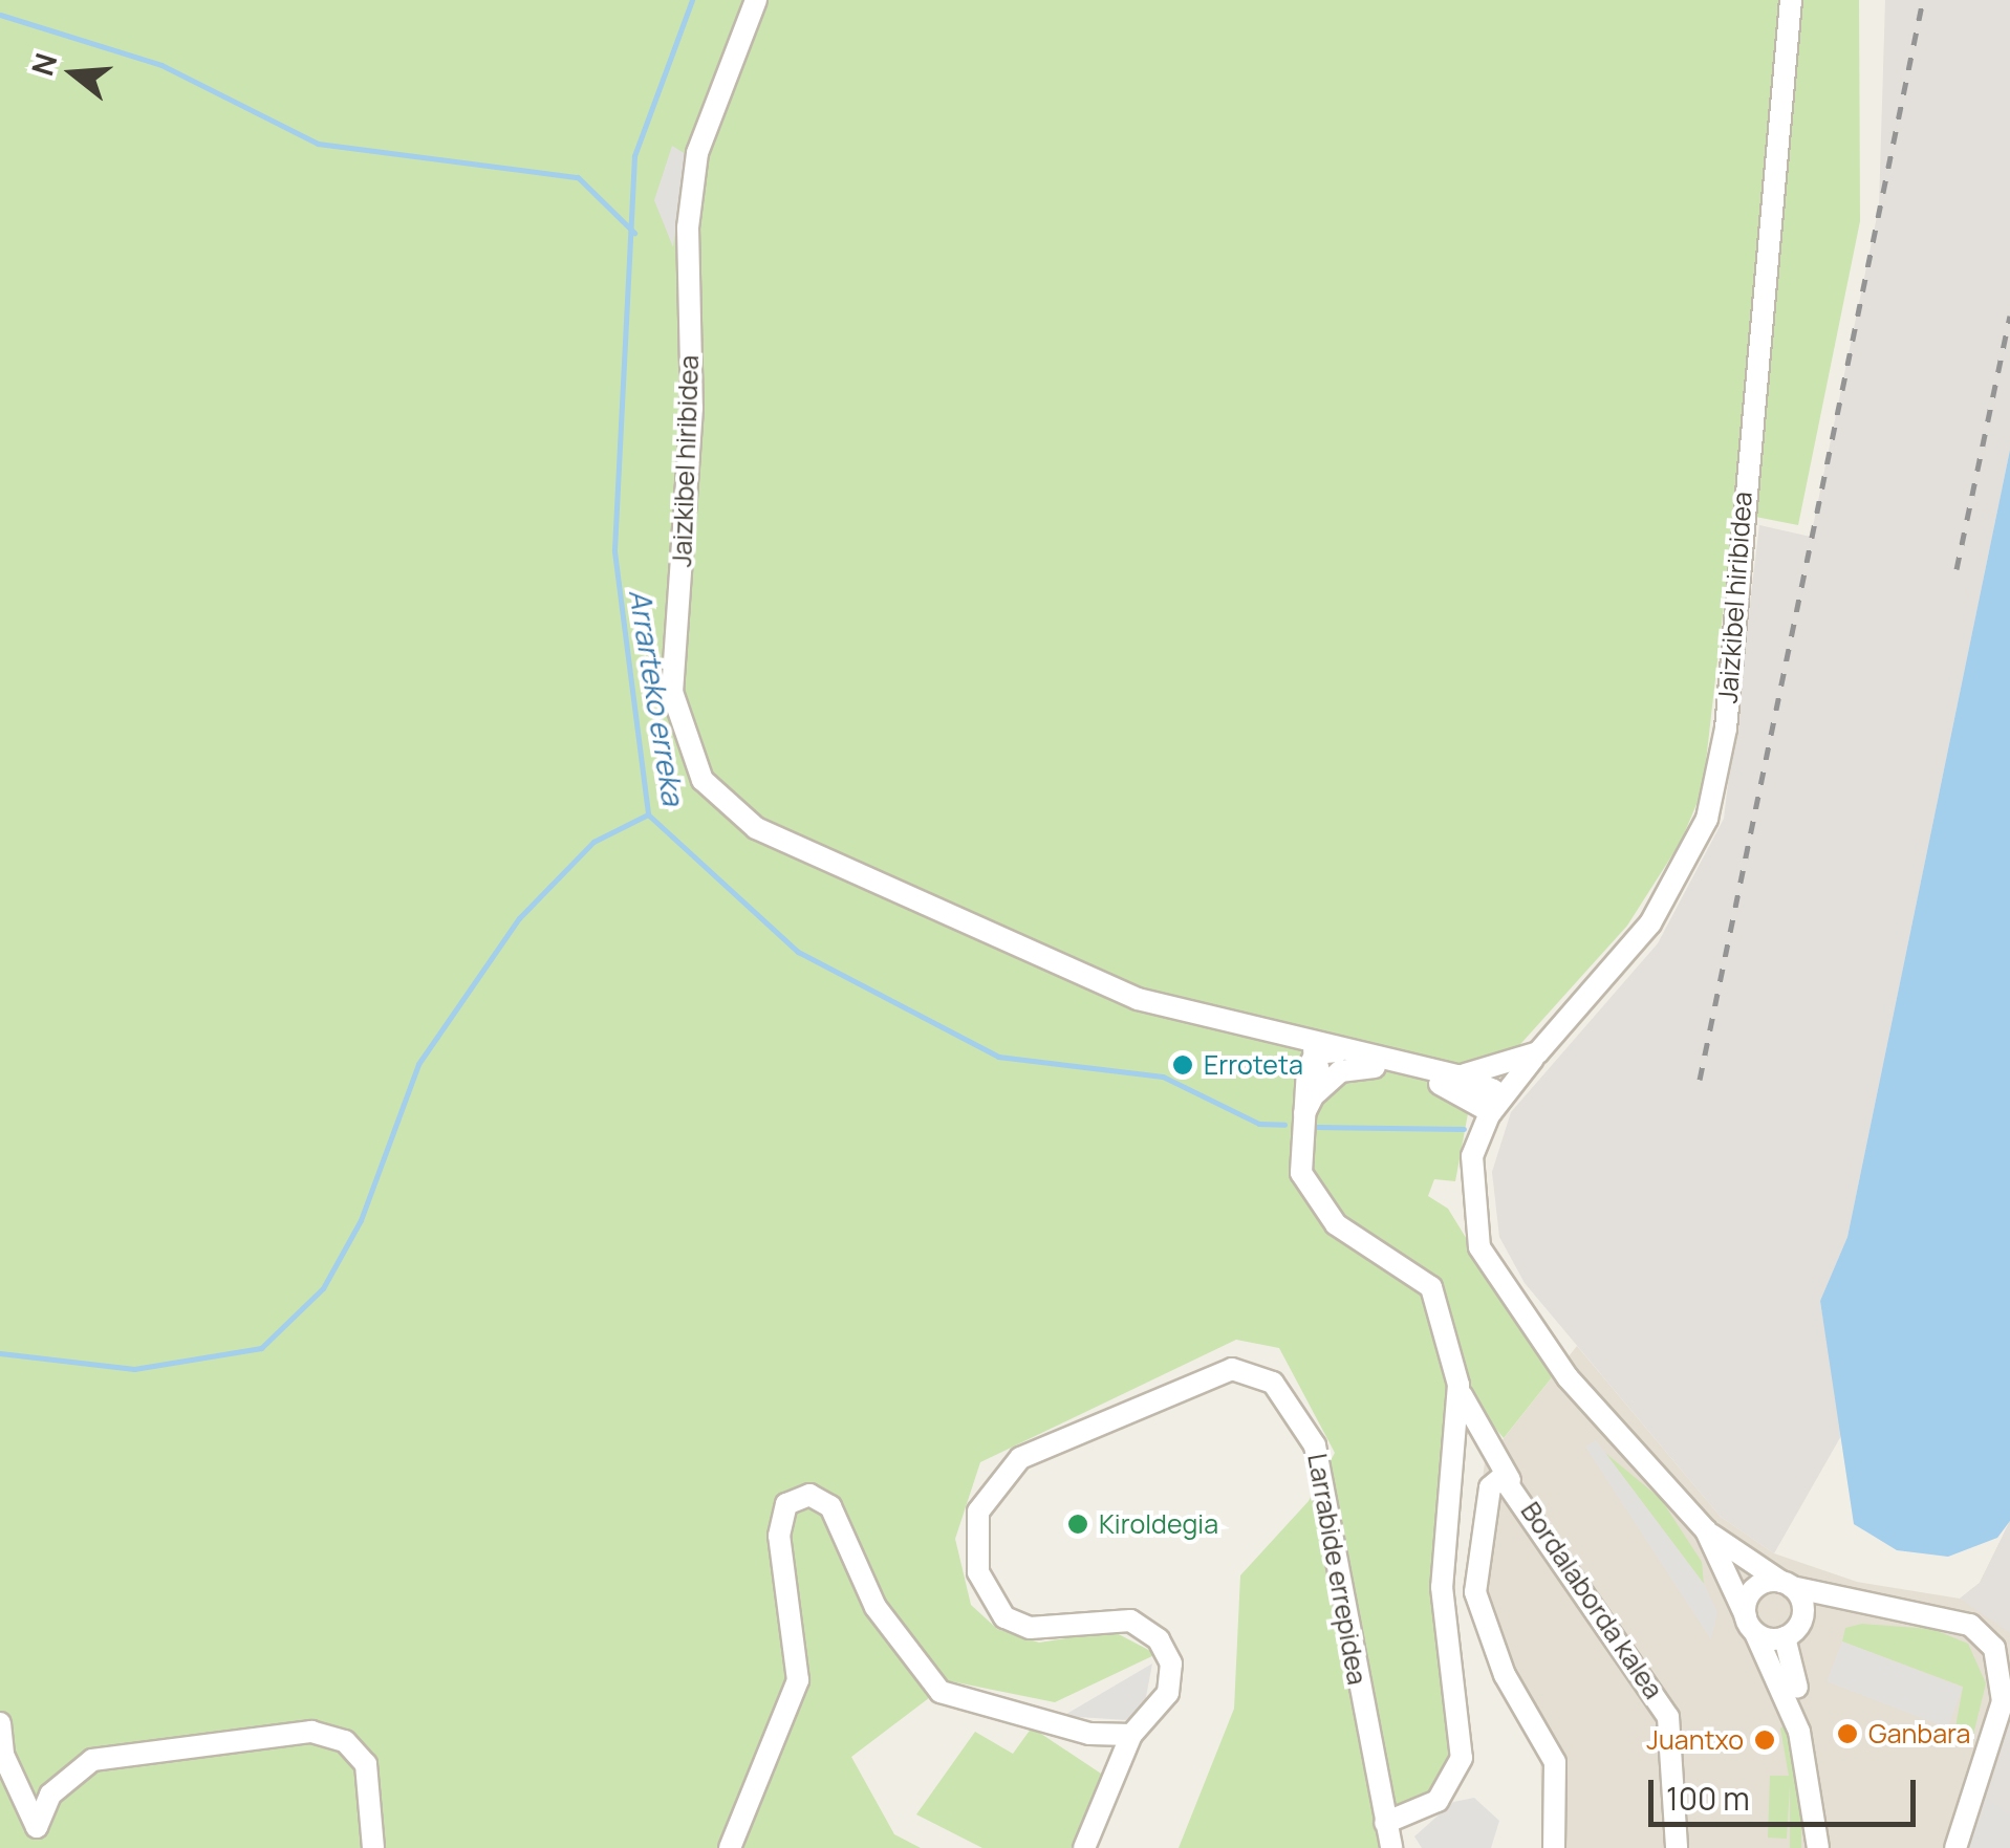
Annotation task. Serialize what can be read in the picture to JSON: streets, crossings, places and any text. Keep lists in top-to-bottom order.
{
  "streets": {
    "street": ["Jaizkibel hiribidea", "Larrabide errepidea", "Bordalaborda kalea"]
  },
  "water": ["Arrarteko erreka"],
  "places": [
    "Erroteta",
    "Kiroldegia",
    "Ganbara",
    "Juantxo"
  ],
  "scale_bar": "100 m",
  "north": "left"
}
